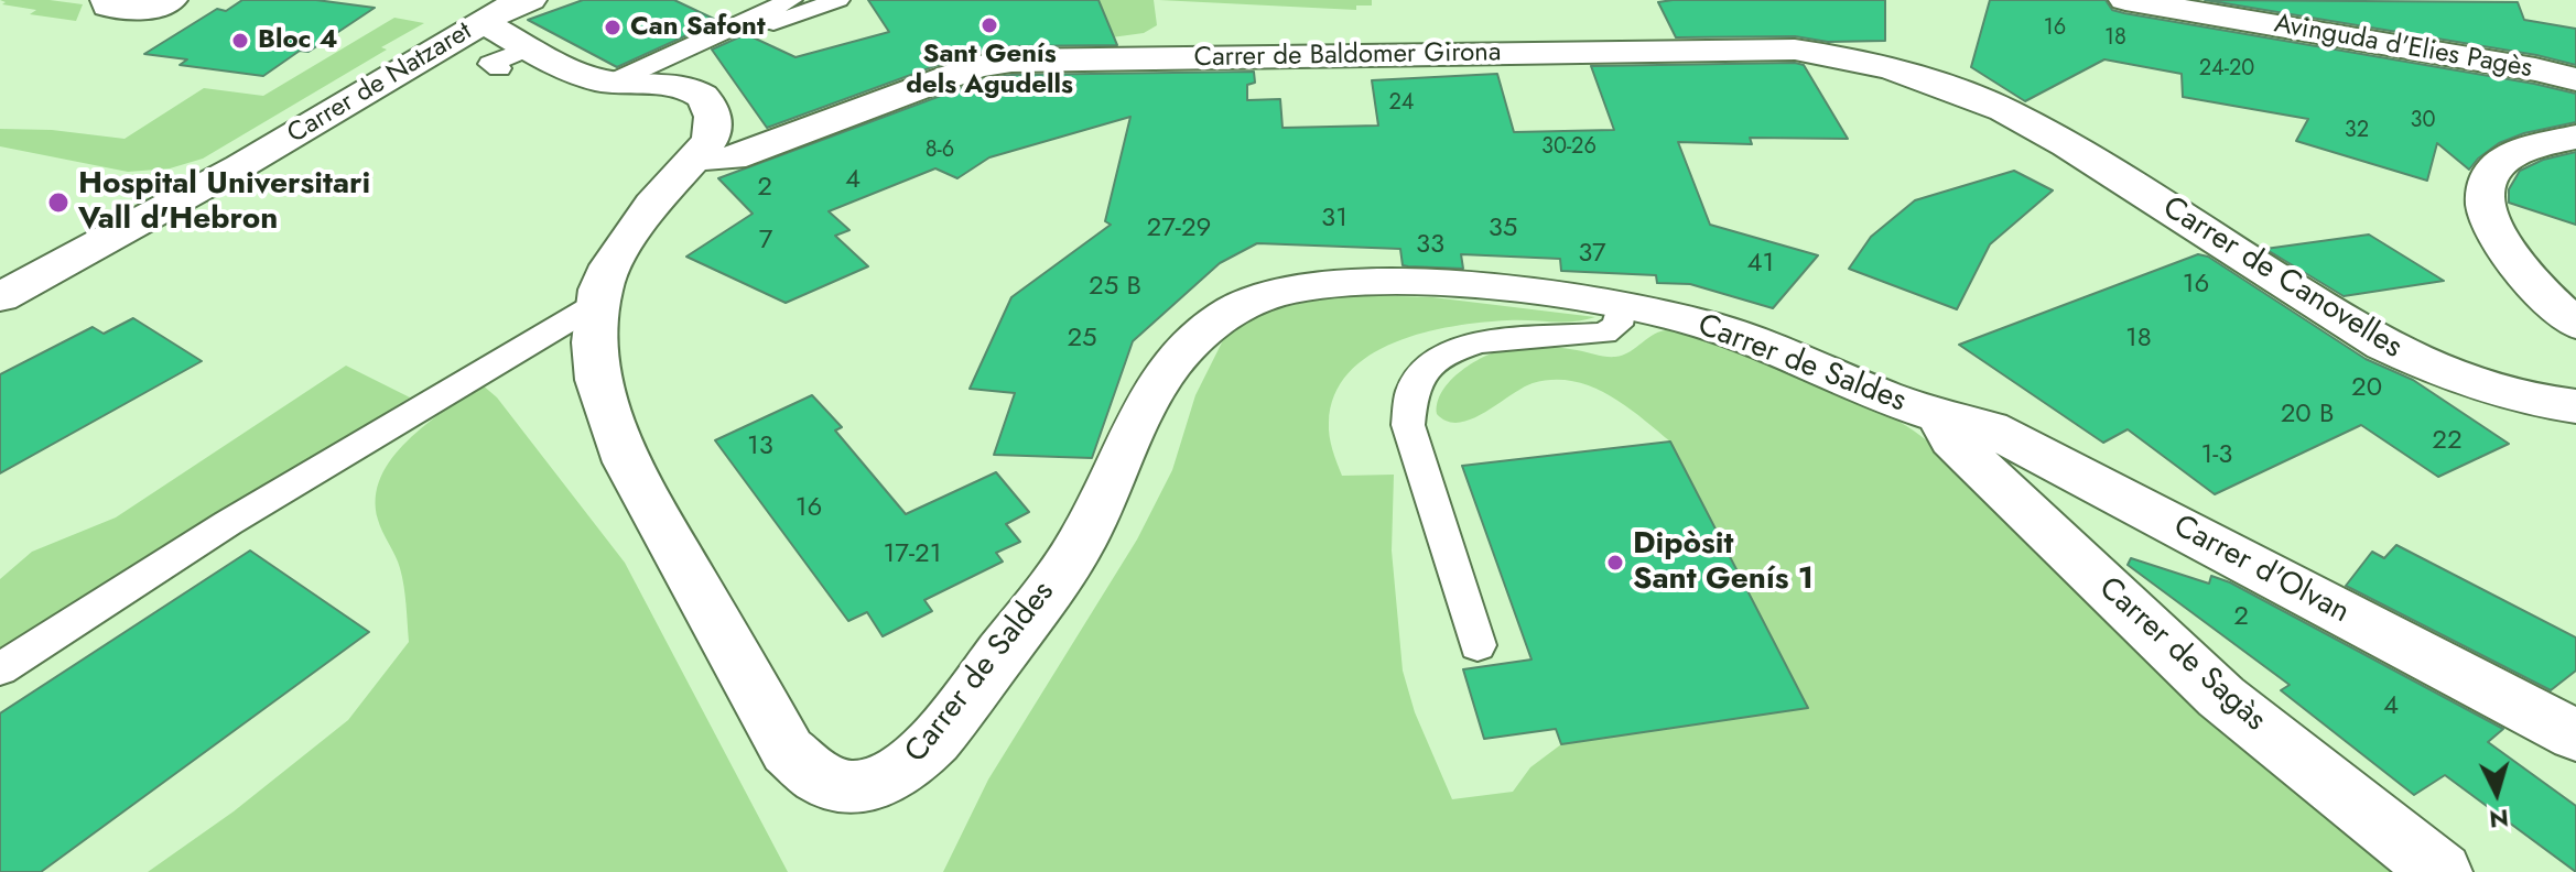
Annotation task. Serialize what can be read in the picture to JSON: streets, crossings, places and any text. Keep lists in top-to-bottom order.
{
  "streets": {
    "street": [
      "Avinguda d'Elies Pagès",
      "Carrer de Baldomer Girona",
      "Carrer de Natzaret",
      "Carrer de Canovelles",
      "Carrer de Saldes",
      "Carrer d'Olvan",
      "Carrer de Sagàs"
    ]
  },
  "crossings": [
    ["Carrer de Baldomer Girona", "Carrer de Canovelles"],
    ["Carrer de Baldomer Girona", "Carrer de Saldes"],
    ["Carrer de Natzaret", "Carrer de Saldes"],
    ["Carrer de Saldes", "Carrer d'Olvan"],
    ["Carrer de Saldes", "Carrer de Sagàs"],
    ["Carrer d'Olvan", "Carrer de Sagàs"]
  ],
  "places": [
    "Sant Genís dels Agudells",
    "Can Safont",
    "Bloc 4",
    "Hospital Universitari Vall d'Hebron",
    "Dipòsit Sant Genís 1"
  ],
  "house_numbers": [
    "16",
    "18",
    "24-20",
    "24",
    "30",
    "32",
    "30-26",
    "8-6",
    "4",
    "2",
    "31",
    "27-29",
    "35",
    "7",
    "33",
    "37",
    "41",
    "16",
    "25 B",
    "25",
    "18",
    "20",
    "20 B",
    "22",
    "13",
    "1-3",
    "16",
    "17-21",
    "2",
    "4"
  ],
  "north": "bottom"
}
